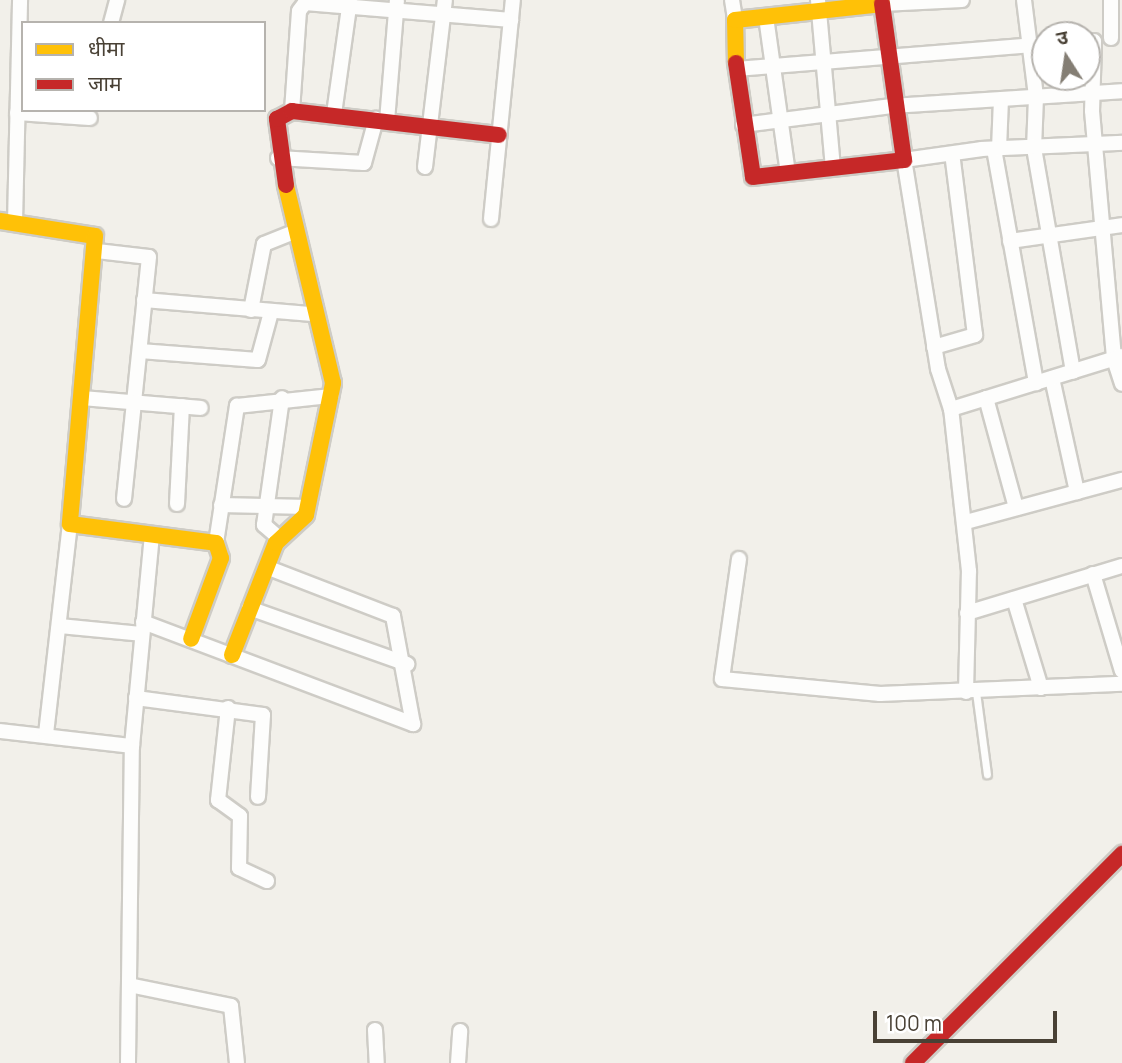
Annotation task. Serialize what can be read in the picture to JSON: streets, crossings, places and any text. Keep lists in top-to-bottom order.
{
  "legend": ["धीमा", "जाम"],
  "scale_bar": "100 m",
  "north": "top"
}
